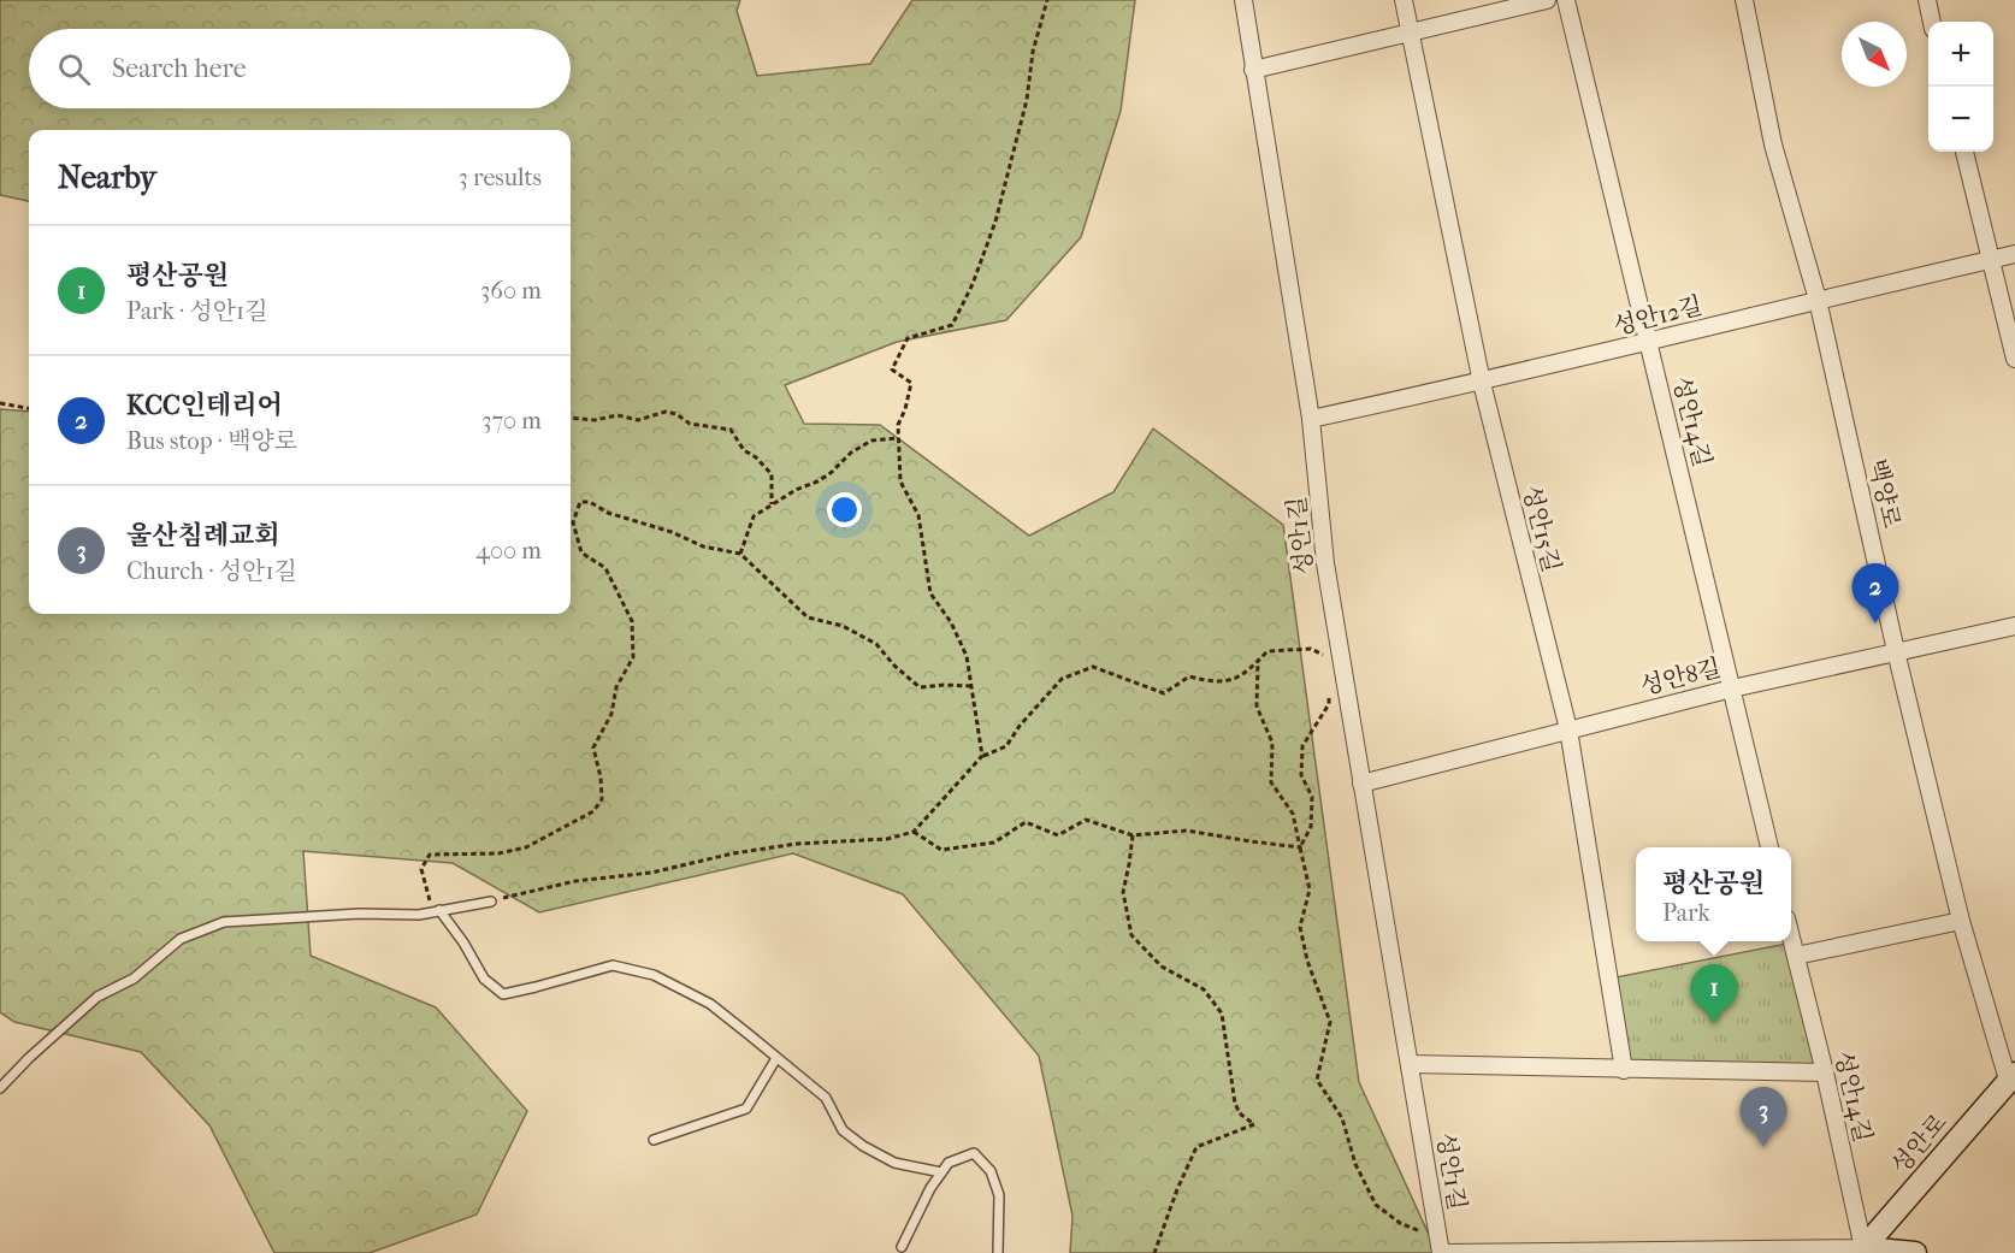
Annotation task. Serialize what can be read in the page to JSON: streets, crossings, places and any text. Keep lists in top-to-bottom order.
{
  "streets": {
    "street": [
      "성안12길",
      "성안14길",
      "백양로",
      "성안15길",
      "성안1길",
      "성안8길",
      "성안로"
    ]
  },
  "crossings": [
    ["성안12길", "성안14길"],
    ["성안12길", "백양로"],
    ["성안12길", "성안15길"],
    ["성안12길", "성안1길"],
    ["성안14길", "성안1길"],
    ["성안14길", "성안8길"],
    ["성안14길", "성안로"],
    ["백양로", "성안8길"],
    ["백양로", "성안로"],
    ["성안15길", "성안8길"],
    ["성안1길", "성안8길"],
    ["성안1길", "성안로"]
  ],
  "north": "bottom right",
  "page": {
    "map_buttons": ["+", "−"],
    "search": "Search here",
    "heading": ["Nearby", "3 results"],
    "list": [
      {
        "mark": "1",
        "name": "평산공원",
        "note": "Park · 성안1길",
        "value": "360 m"
      },
      {
        "mark": "2",
        "name": "KCC인테리어",
        "note": "Bus stop · 백양로",
        "value": "370 m"
      },
      {
        "mark": "3",
        "name": "울산침례교회",
        "note": "Church · 성안1길",
        "value": "400 m"
      }
    ],
    "pins": ["2", "1", "3"],
    "popup": ["평산공원", "Park"]
  }
}
